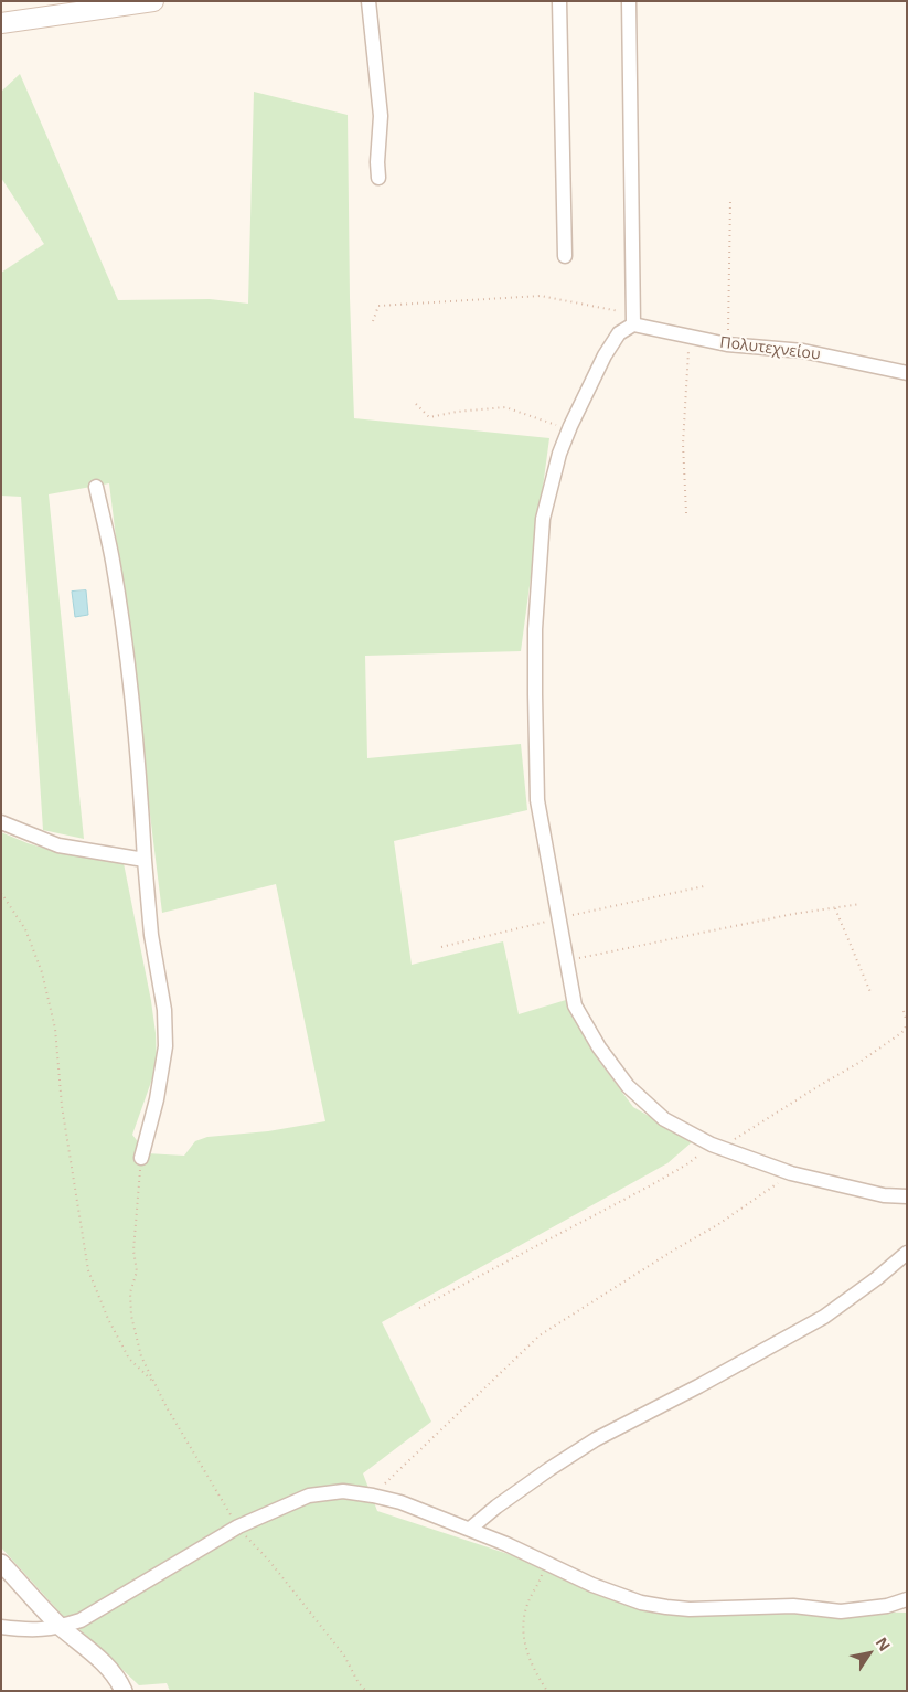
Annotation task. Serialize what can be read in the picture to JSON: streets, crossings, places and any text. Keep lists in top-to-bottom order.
{
  "streets": {
    "street": ["Πολυτεχνείου"]
  },
  "north": "top right"
}
